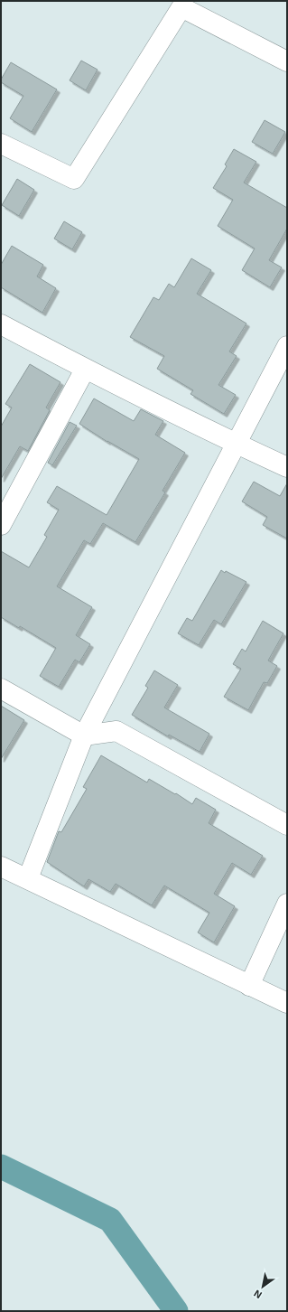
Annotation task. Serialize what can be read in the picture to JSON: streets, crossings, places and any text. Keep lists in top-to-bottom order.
{
  "north": "bottom left"
}
